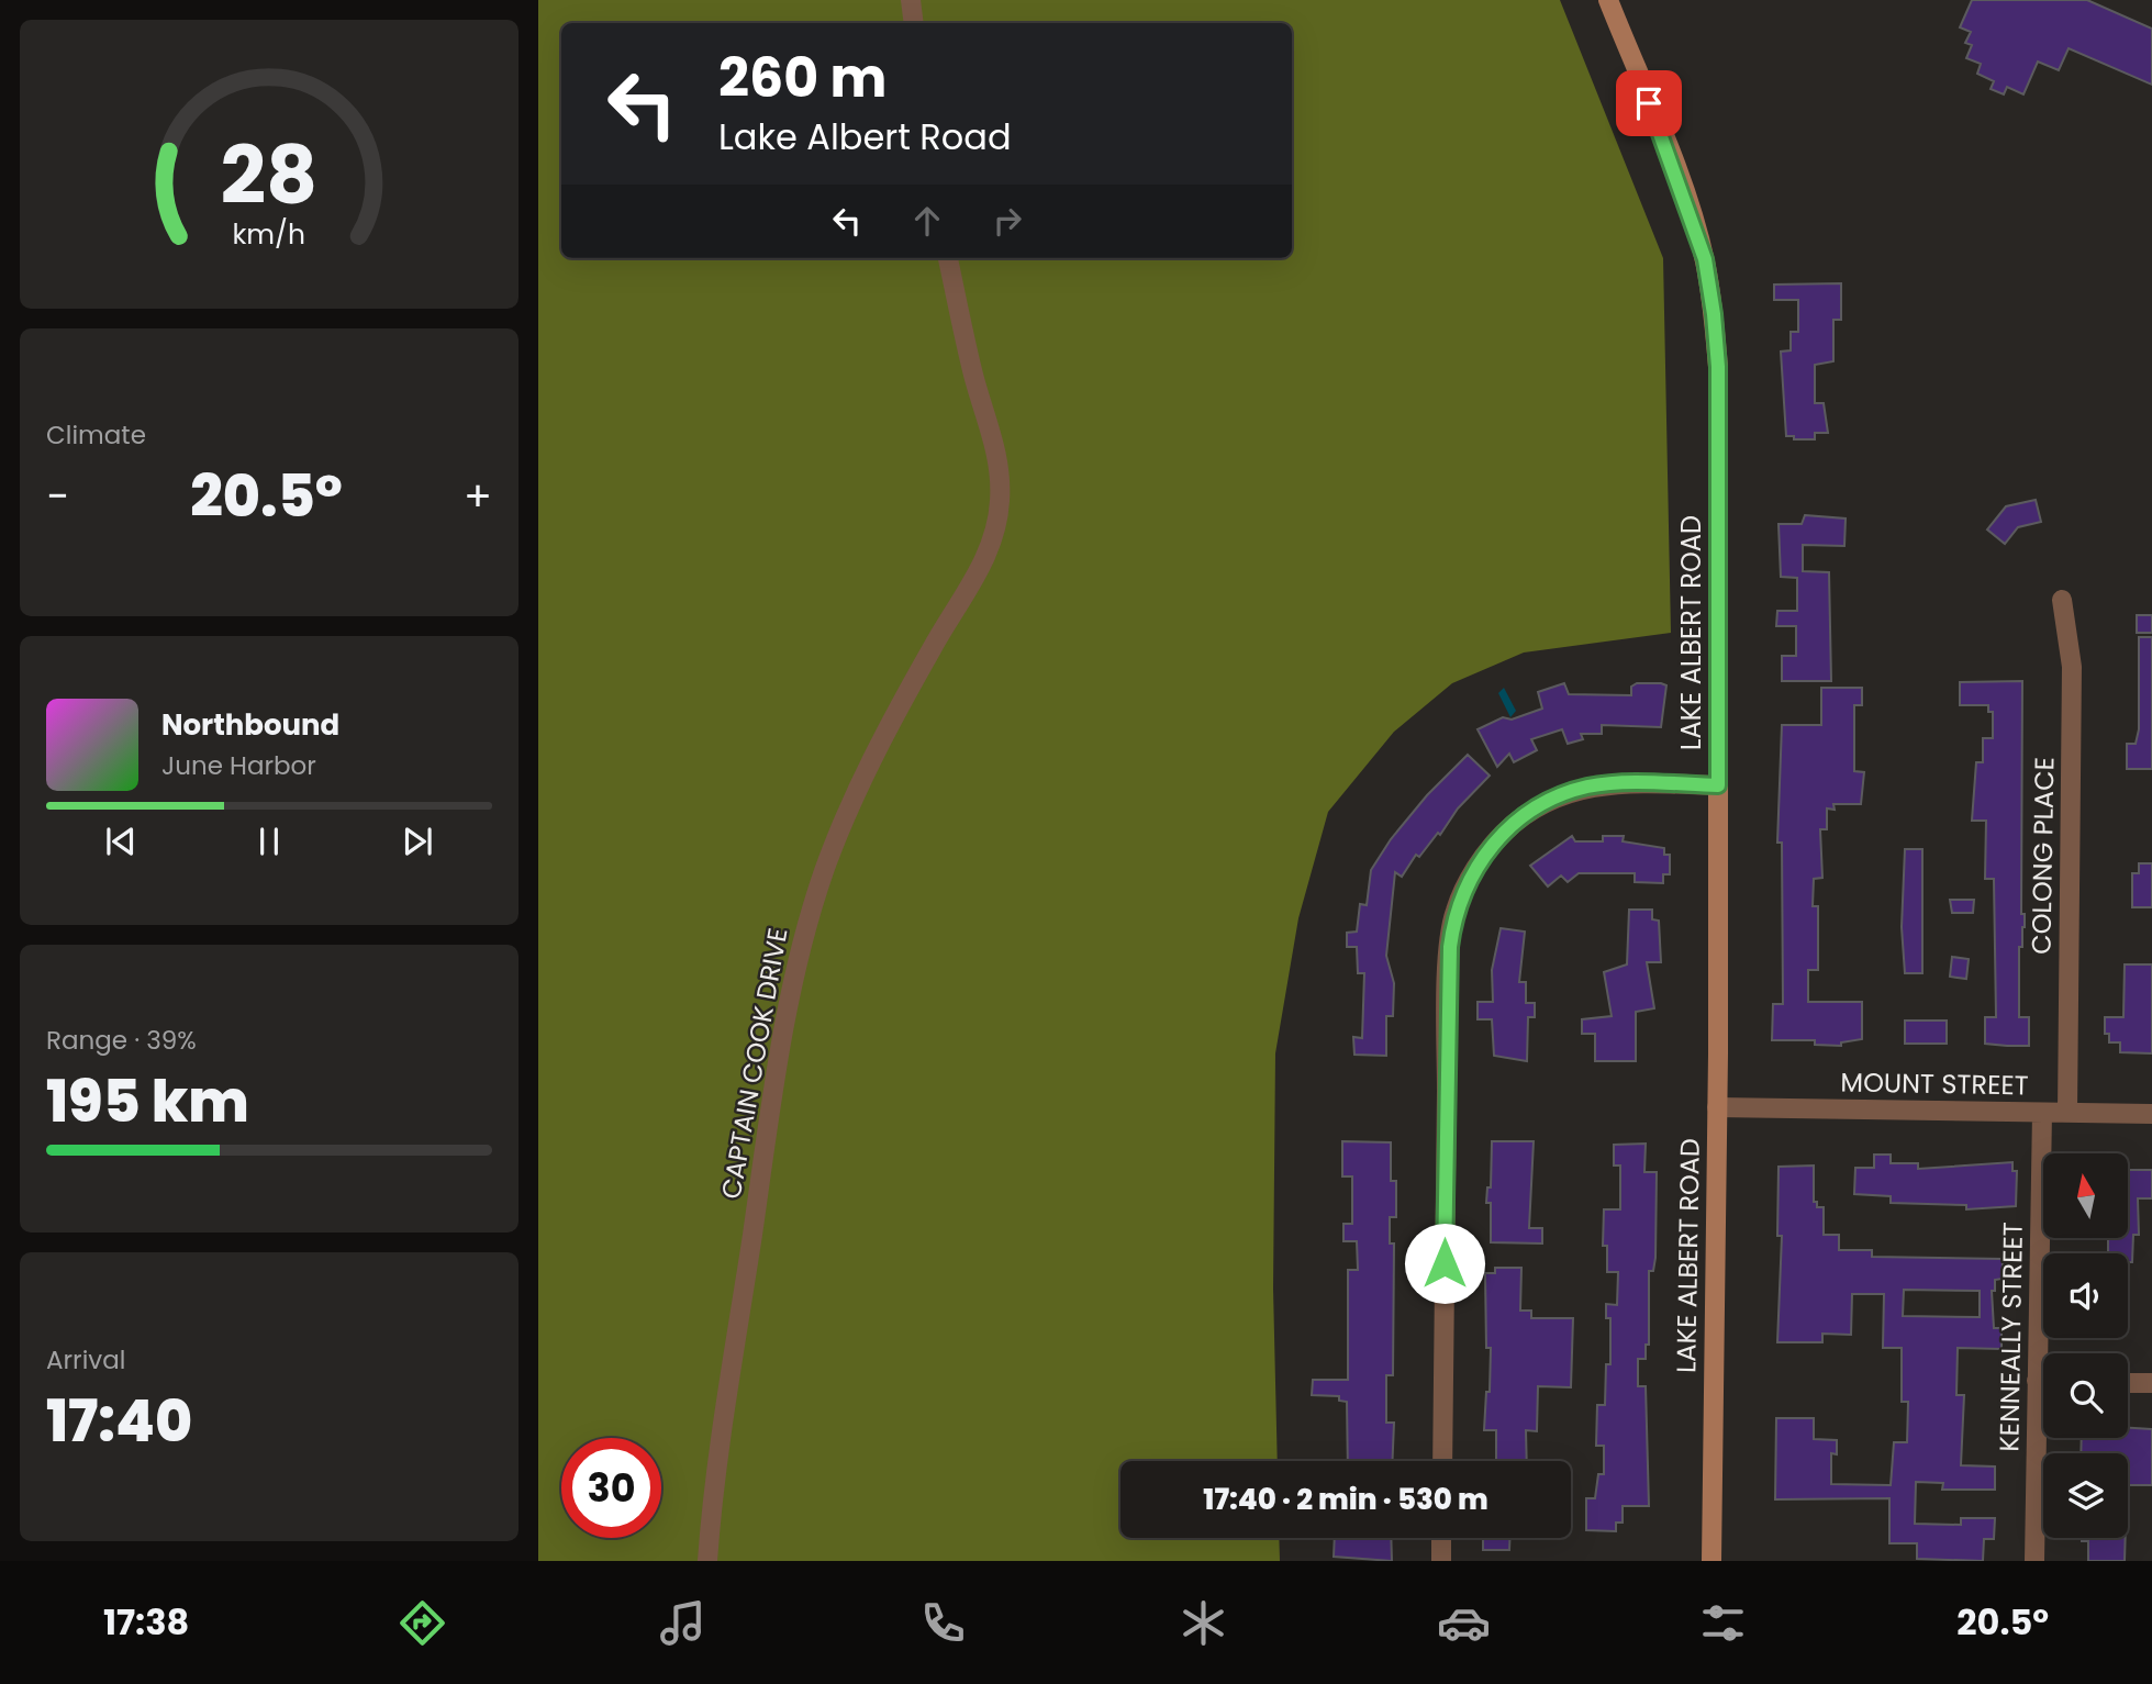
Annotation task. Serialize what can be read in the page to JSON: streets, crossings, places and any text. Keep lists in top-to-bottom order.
{
  "streets": {
    "main road": ["LAKE ALBERT ROAD"],
    "street": [
      "COLONG PLACE",
      "CAPTAIN COOK DRIVE",
      "MOUNT STREET",
      "KENNEALLY STREET"
    ]
  },
  "crossings": [
    ["LAKE ALBERT ROAD", "MOUNT STREET"],
    ["COLONG PLACE", "MOUNT STREET"],
    ["MOUNT STREET", "KENNEALLY STREET"]
  ],
  "north": "top",
  "page": {
    "turn": ["260 m", "Lake Albert Road"],
    "tile": [
      "Climate",
      ["Range · 39%", "195 km"],
      ["Arrival", "17:40"]
    ],
    "heat": ["−", "20.5°", "+"],
    "song": ["Northbound", "June Harbor"],
    "limit": "30",
    "trip": "17:40 · 2 min · 530 m",
    "tabs": ["17:38", "20.5°"],
    "gauge": ["28", "km/h"]
  }
}
